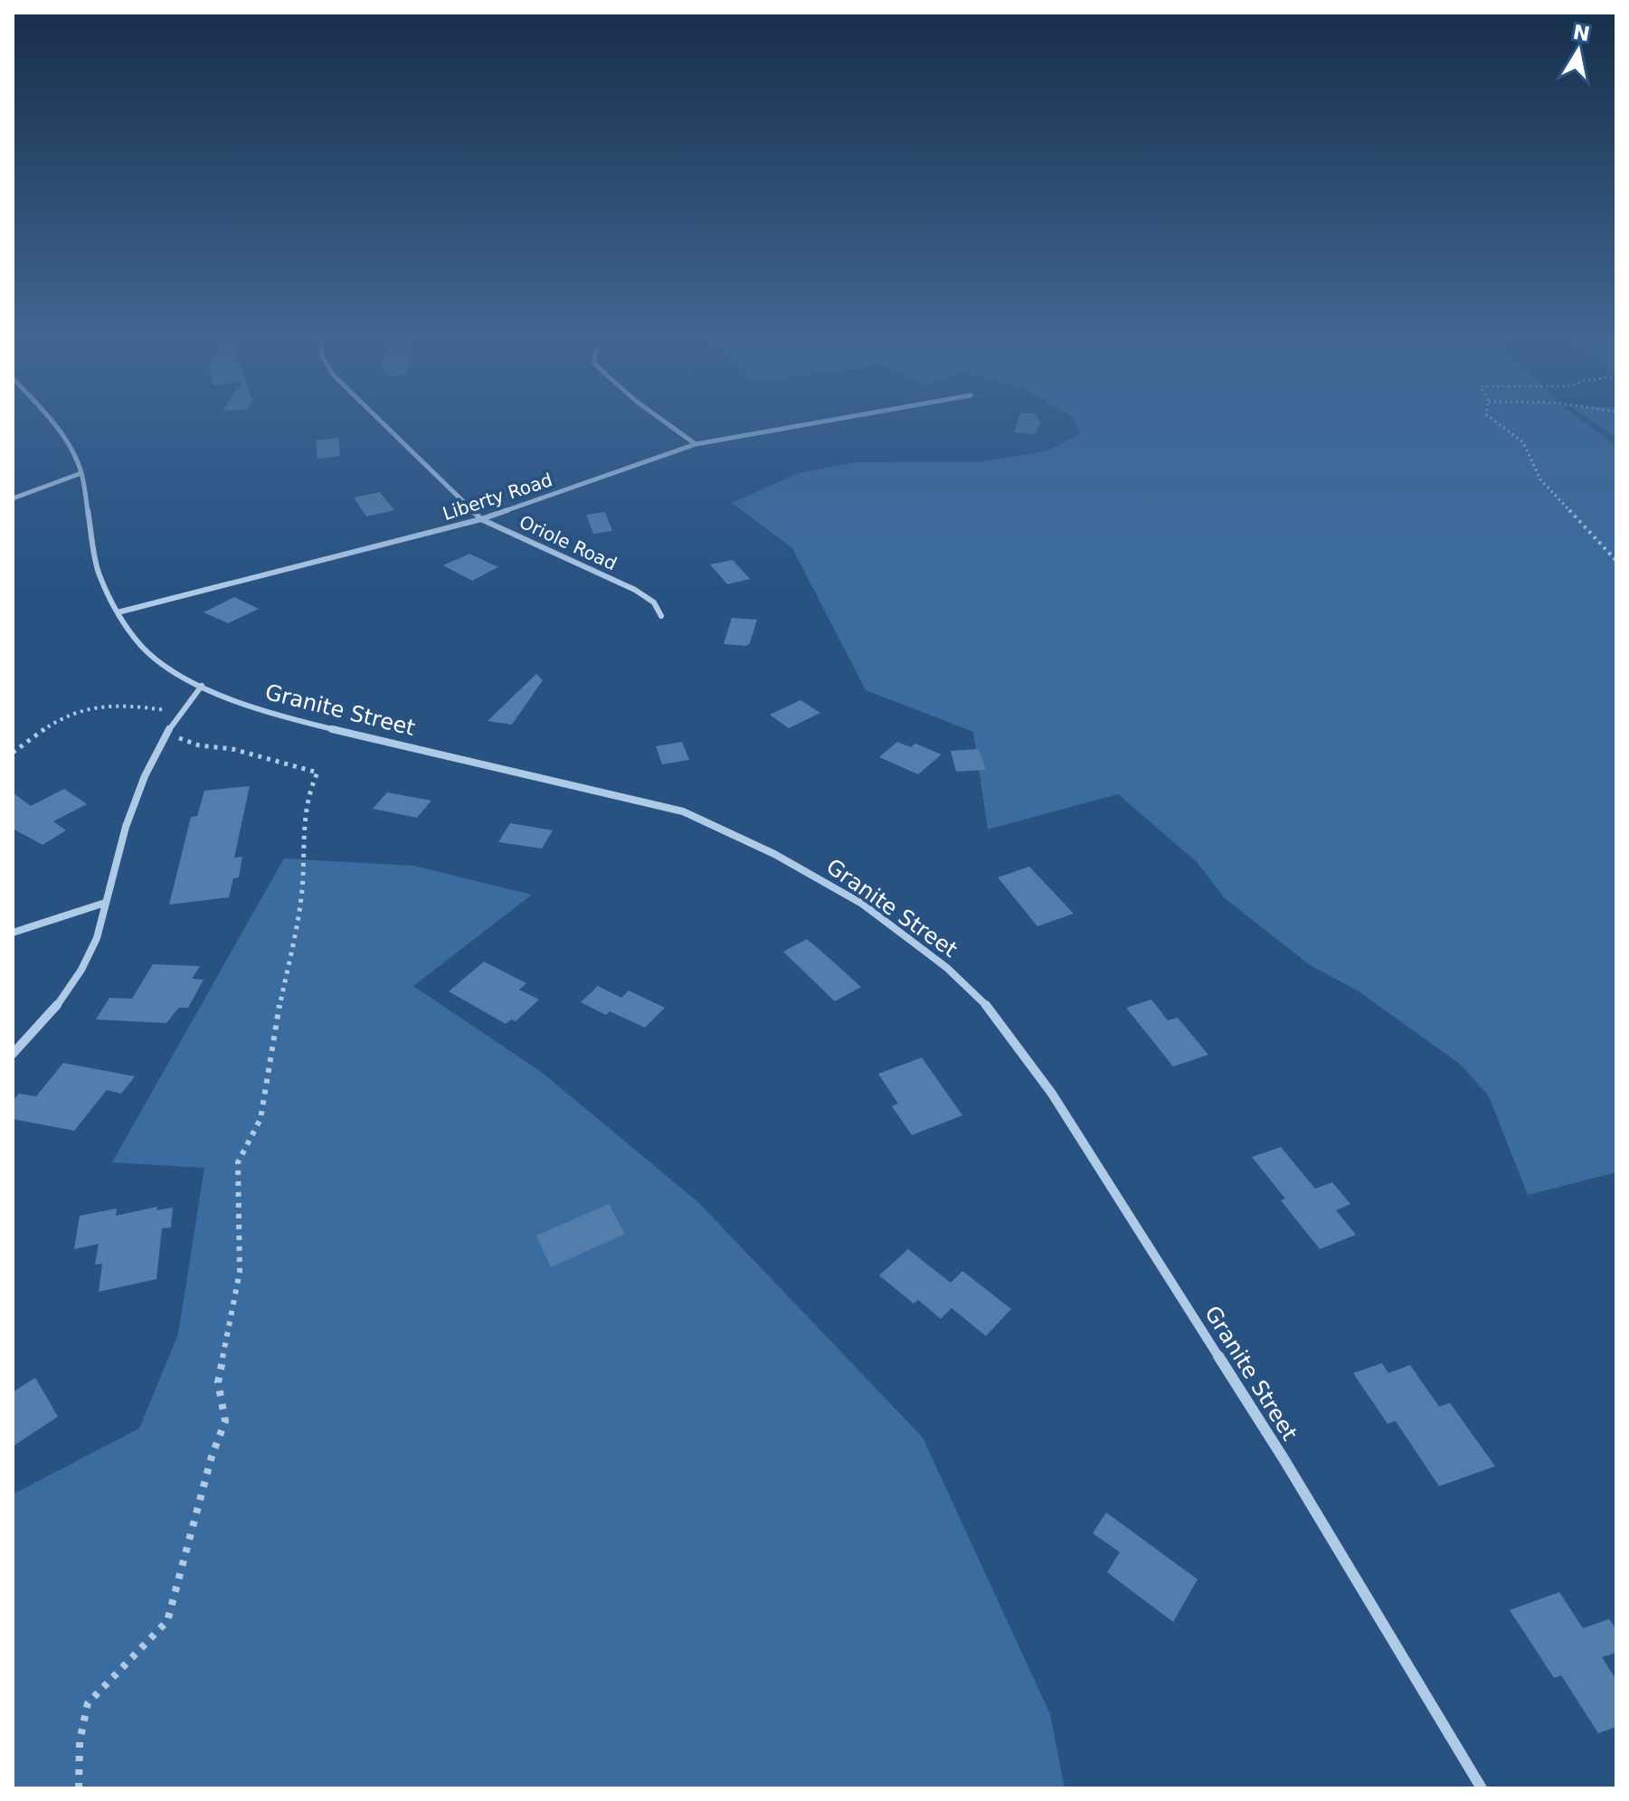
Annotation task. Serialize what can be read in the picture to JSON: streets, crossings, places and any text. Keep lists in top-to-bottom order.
{
  "streets": {
    "street": ["Liberty Road", "Oriole Road", "Granite Street"]
  },
  "crossings": [
    ["Liberty Road", "Oriole Road"],
    ["Liberty Road", "Granite Street"]
  ],
  "north": "top"
}
